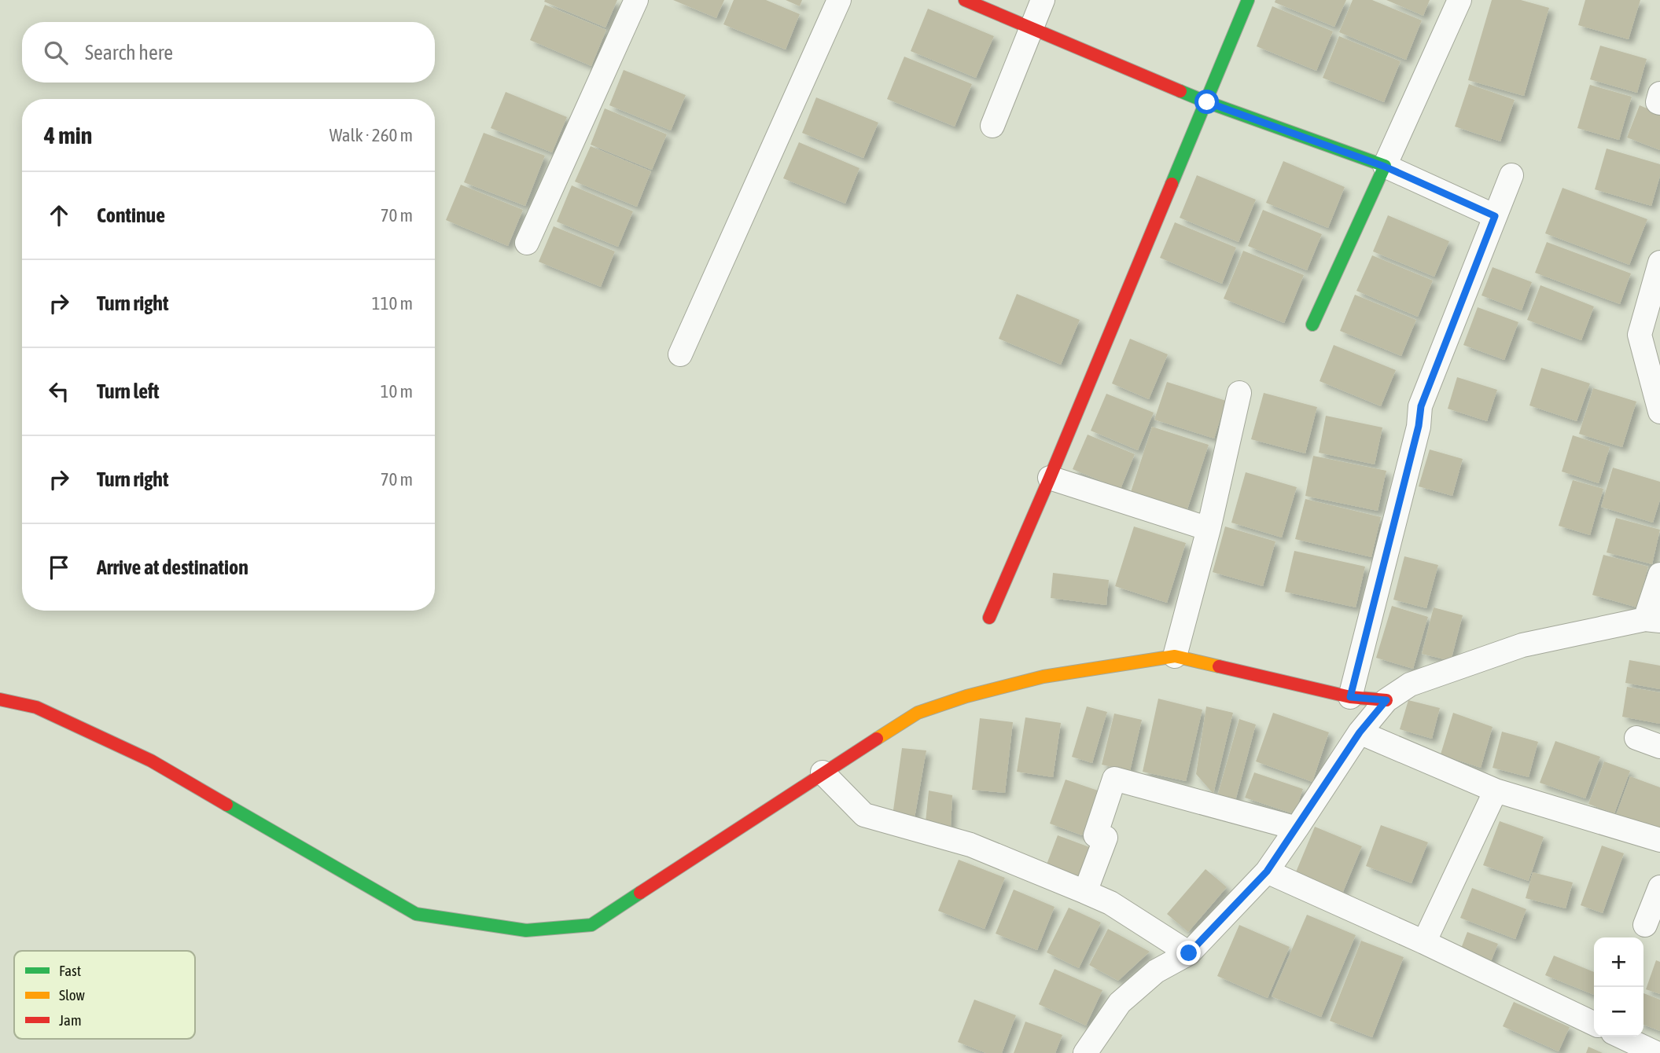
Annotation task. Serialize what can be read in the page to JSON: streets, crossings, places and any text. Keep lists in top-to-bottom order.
{
  "legend": ["Fast", "Slow", "Jam"],
  "page": {
    "search": "Search here",
    "heading": ["4 min", "Walk · 260 m"],
    "list": [
      ["Continue", "70 m"],
      ["Turn right", "110 m"],
      ["Turn left", "10 m"],
      ["Turn right", "70 m"],
      "Arrive at destination"
    ],
    "map_buttons": ["+", "−"]
  }
}
